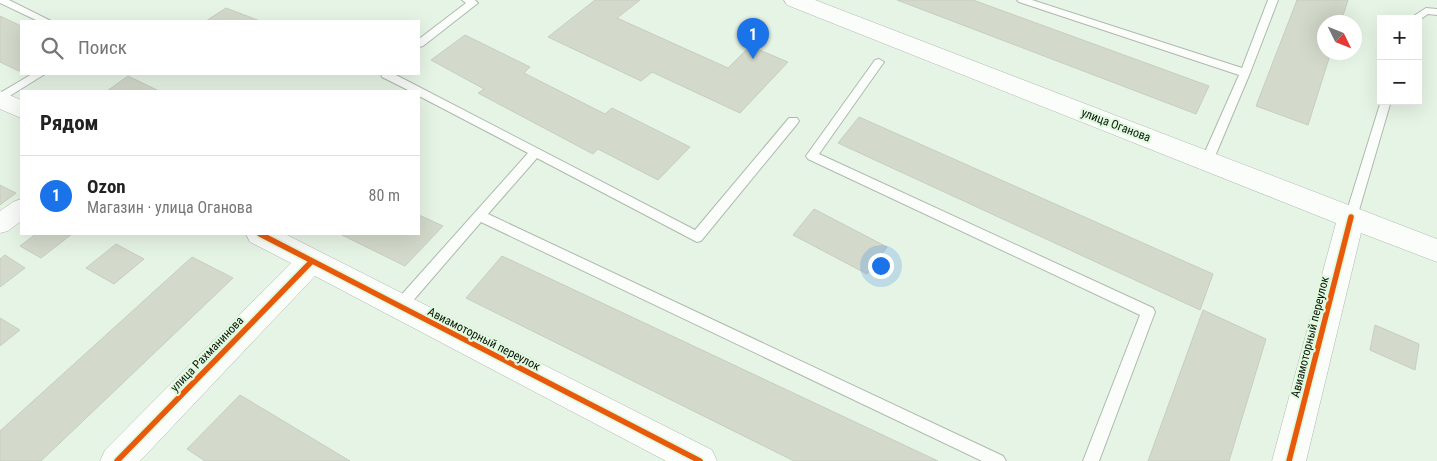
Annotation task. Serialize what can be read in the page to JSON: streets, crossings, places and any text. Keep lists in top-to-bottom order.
{
  "streets": {
    "street": ["улица Оганова", "Авиамоторный переулок", "улица Рахманинова"]
  },
  "crossings": [
    ["улица Оганова", "Авиамоторный переулок"],
    ["Авиамоторный переулок", "улица Рахманинова"]
  ],
  "north": "bottom right",
  "page": {
    "map_buttons": ["+", "−"],
    "pins": "1",
    "search": "Поиск",
    "heading": "Рядом",
    "list": [
      {
        "mark": "1",
        "name": "Ozon",
        "note": "Магазин · улица Оганова",
        "value": "80 m"
      }
    ]
  }
}
